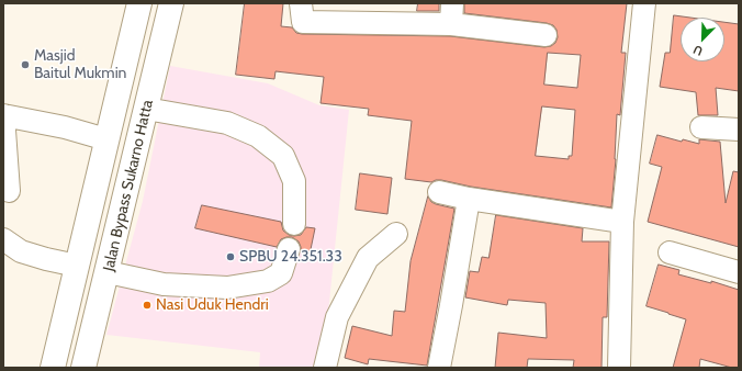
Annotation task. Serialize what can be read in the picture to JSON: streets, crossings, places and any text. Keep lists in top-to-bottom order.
{
  "streets": {
    "highway": ["Jalan Bypass Sukarno Hatta"]
  },
  "places": ["Masjid Baitul Mukmin", "SPBU 24.351.33", "Nasi Uduk Hendri"],
  "north": "bottom left"
}
